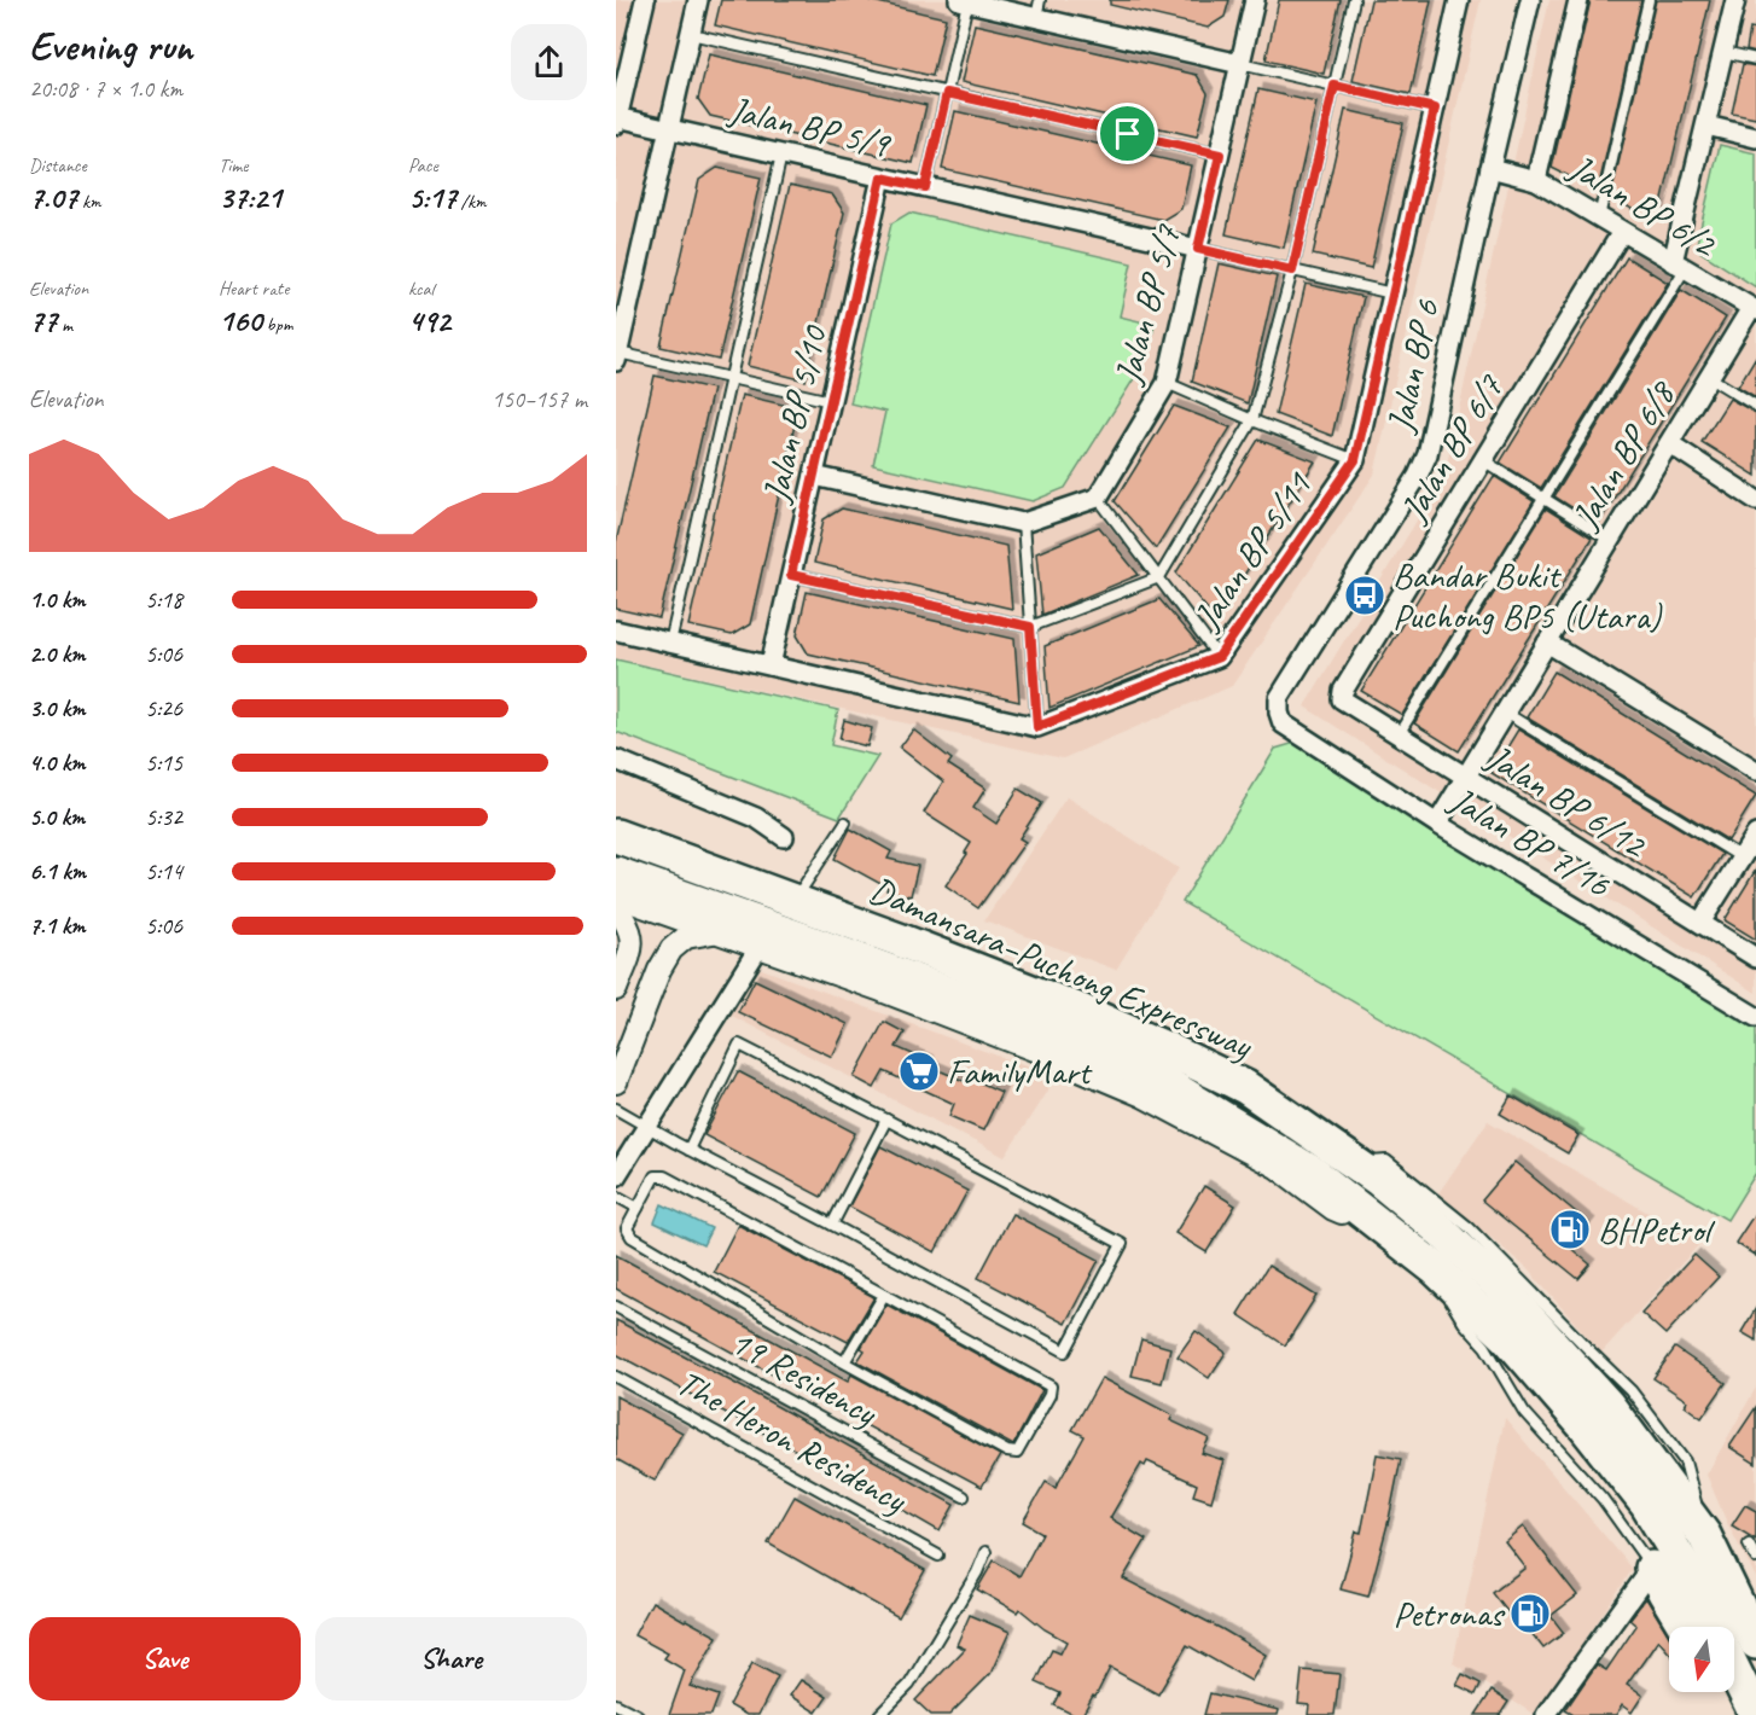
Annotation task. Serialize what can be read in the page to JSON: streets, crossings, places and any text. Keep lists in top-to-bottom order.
{
  "streets": {
    "highway": ["Damansara–Puchong Expressway"],
    "street": [
      "Jalan BP 5/9",
      "Jalan BP 6/2",
      "Jalan BP 5/7",
      "Jalan BP 6",
      "Jalan BP 5/10",
      "Jalan BP 6/7",
      "Jalan BP 6/8",
      "Jalan BP 5/11",
      "Jalan BP 6/12",
      "Jalan BP 7/16"
    ],
    "lane": ["19 Residency", "The Heron Residency"]
  },
  "crossings": [
    ["Jalan BP 5/9", "Jalan BP 5/7"],
    ["Jalan BP 5/9", "Jalan BP 5/10"],
    ["Jalan BP 6/2", "Jalan BP 6"],
    ["Jalan BP 6/2", "Jalan BP 6/7"],
    ["Jalan BP 6/2", "Jalan BP 6/8"],
    ["Jalan BP 6", "Jalan BP 7/16"],
    ["Jalan BP 6/7", "Jalan BP 6/12"],
    ["Jalan BP 6/8", "Jalan BP 6/12"],
    ["Jalan BP 6/8", "Jalan BP 7/16"]
  ],
  "places": {
    "bus stop": ["Bandar Bukit Puchong BP5 (Utara)"],
    "supermarket": ["FamilyMart"],
    "fuel station": ["BHPetrol", "Petronas"]
  },
  "north": "bottom",
  "page": {
    "heading": ["Evening run", "20:08 · 7 × 1.0 km"],
    "stats": [
      ["Distance", "7.07 km"],
      ["Time", "37:21"],
      ["Pace", "5:17 /km"],
      ["Elevation", "77 m"],
      ["Heart rate", "160 bpm"],
      ["kcal", "492"]
    ],
    "chart": ["Elevation", "150–157 m"],
    "list": [
      {
        "name": "1.0 km",
        "note": "5:18"
      },
      {
        "name": "2.0 km",
        "note": "5:06"
      },
      {
        "name": "3.0 km",
        "note": "5:26"
      },
      {
        "name": "4.0 km",
        "note": "5:15"
      },
      {
        "name": "5.0 km",
        "note": "5:32"
      },
      {
        "name": "6.1 km",
        "note": "5:14"
      },
      {
        "name": "7.1 km",
        "note": "5:06"
      }
    ],
    "buttons": ["Save", "Share"]
  }
}
